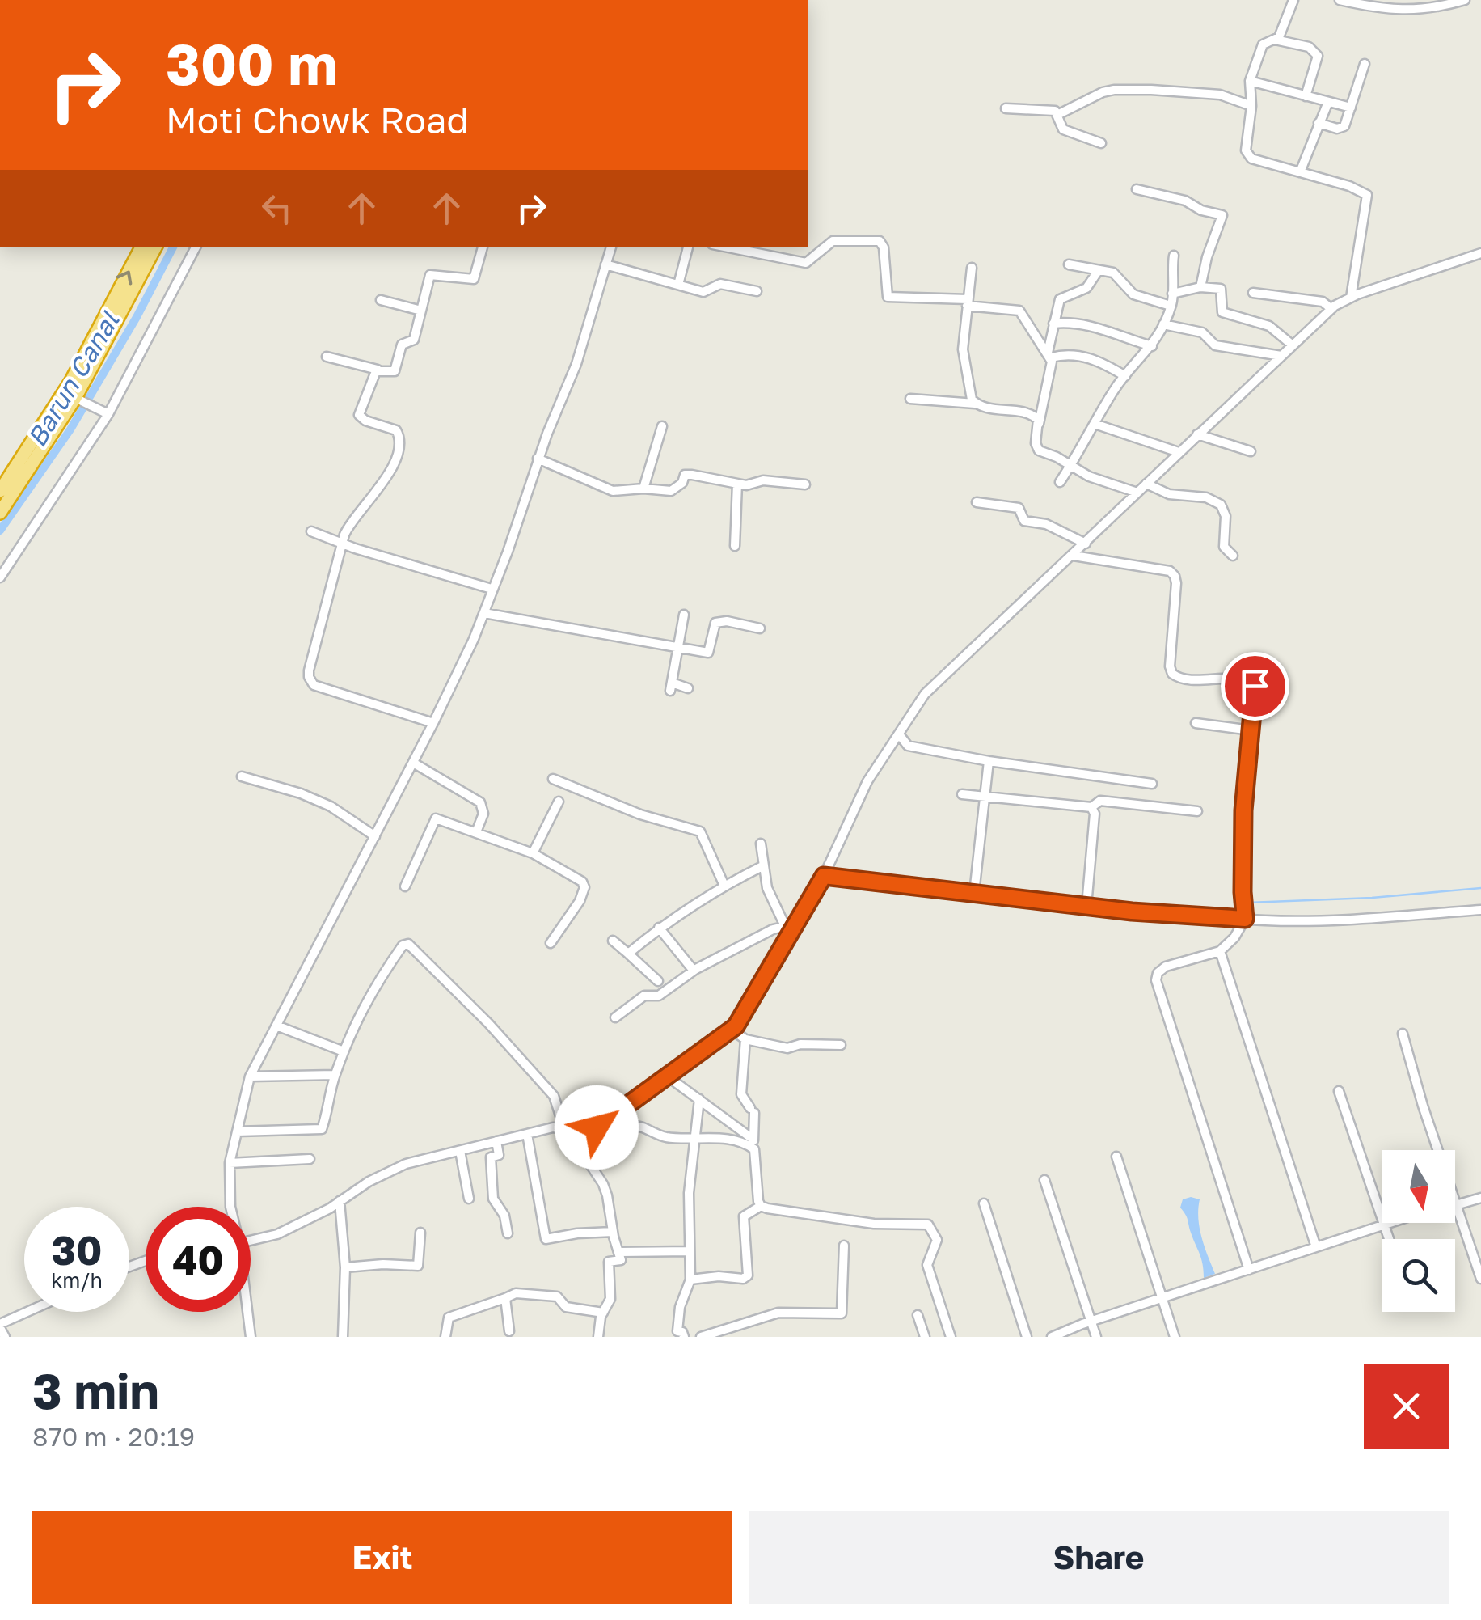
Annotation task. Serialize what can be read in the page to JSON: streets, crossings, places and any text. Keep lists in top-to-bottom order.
{
  "water": ["Barun Canal"],
  "north": "bottom",
  "page": {
    "turn": ["300 m", "Moti Chowk Road"],
    "speed": "30 km/h",
    "limit": "40",
    "heading": ["3 min", "870 m · 20:19"],
    "buttons": ["Exit", "Share"]
  }
}
